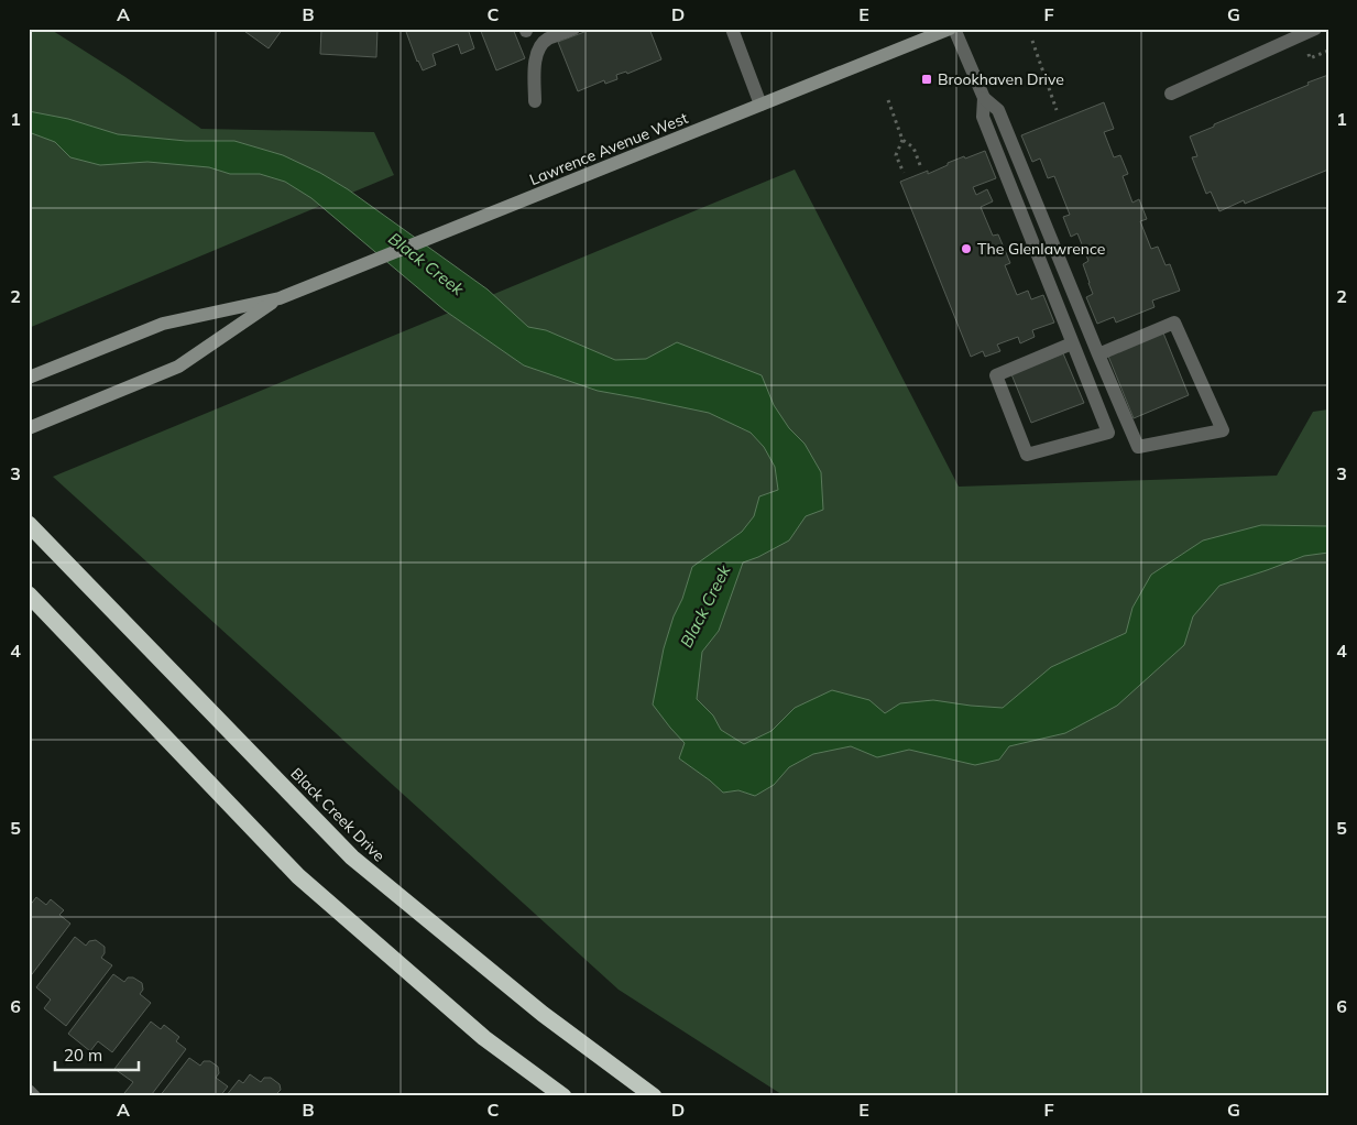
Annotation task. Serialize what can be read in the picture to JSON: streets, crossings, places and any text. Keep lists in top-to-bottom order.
{
  "streets": {
    "highway": ["Black Creek Drive"],
    "main road": ["Lawrence Avenue West"]
  },
  "water": ["Black Creek"],
  "places": {
    "transit": ["Brookhaven Drive"],
    "other": ["The Glenlawrence"]
  },
  "scale_bar": "20 m",
  "grid": {
    "columns": [
      "A",
      "B",
      "C",
      "D",
      "E",
      "F",
      "G"
    ],
    "rows": [
      "1",
      "2",
      "3",
      "4",
      "5",
      "6"
    ]
  }
}
